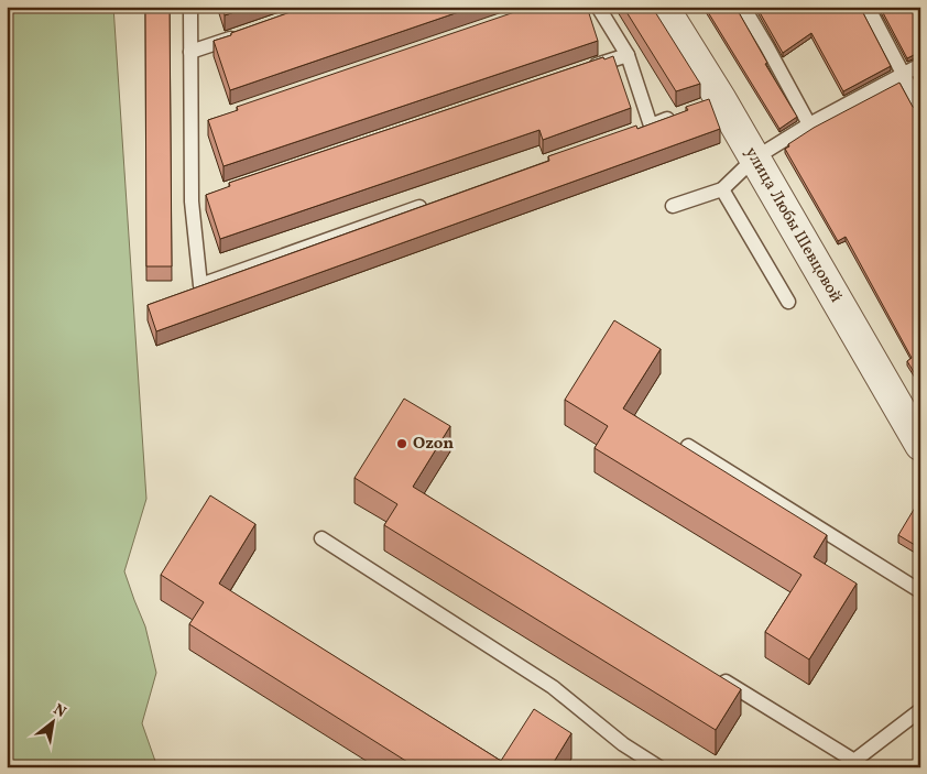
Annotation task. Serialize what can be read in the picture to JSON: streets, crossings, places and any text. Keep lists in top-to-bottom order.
{
  "streets": {
    "street": ["улица Любы Шевцовой"]
  },
  "places": ["Ozon"],
  "north": "top right"
}
